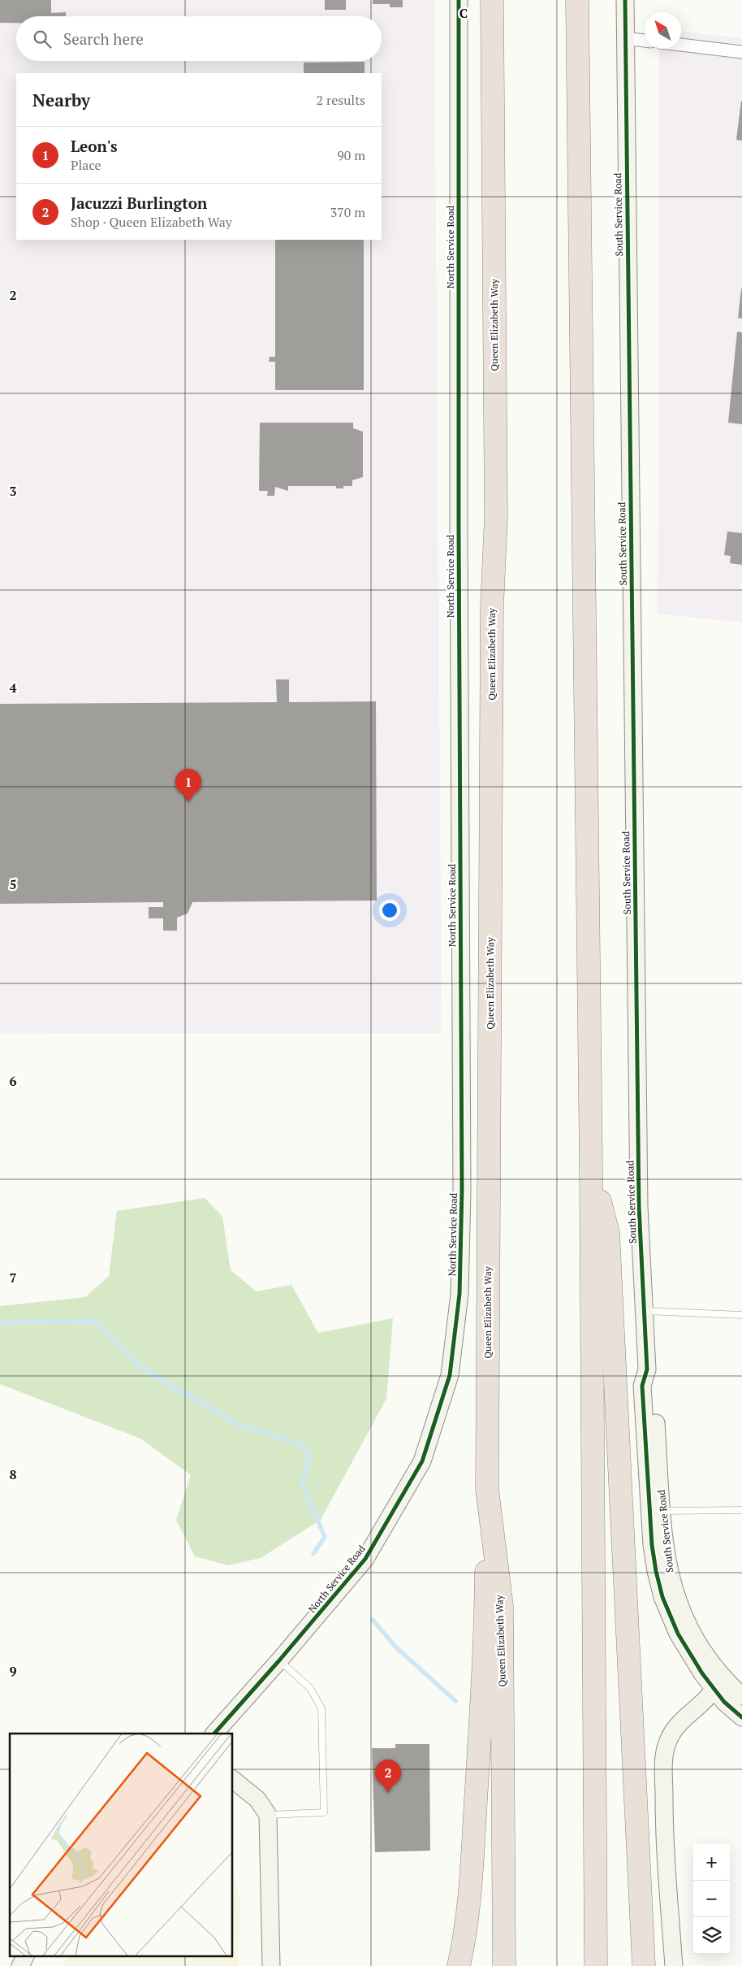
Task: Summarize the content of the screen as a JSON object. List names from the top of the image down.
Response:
{
  "streets": {
    "highway": ["Queen Elizabeth Way"],
    "street": ["South Service Road", "North Service Road"]
  },
  "north": "top left",
  "page": {
    "search": "Search here",
    "heading": ["Nearby", "2 results"],
    "list": [
      {
        "mark": "1",
        "name": "Leon's",
        "note": "Place",
        "value": "90 m"
      },
      {
        "mark": "2",
        "name": "Jacuzzi Burlington",
        "note": "Shop · Queen Elizabeth Way",
        "value": "370 m"
      }
    ],
    "pins": ["1", "2"],
    "map_buttons": ["+", "−"]
  },
  "grid": {
    "columns": ["C"],
    "rows": [
      "2",
      "3",
      "4",
      "5",
      "6",
      "7",
      "8",
      "9"
    ]
  }
}
